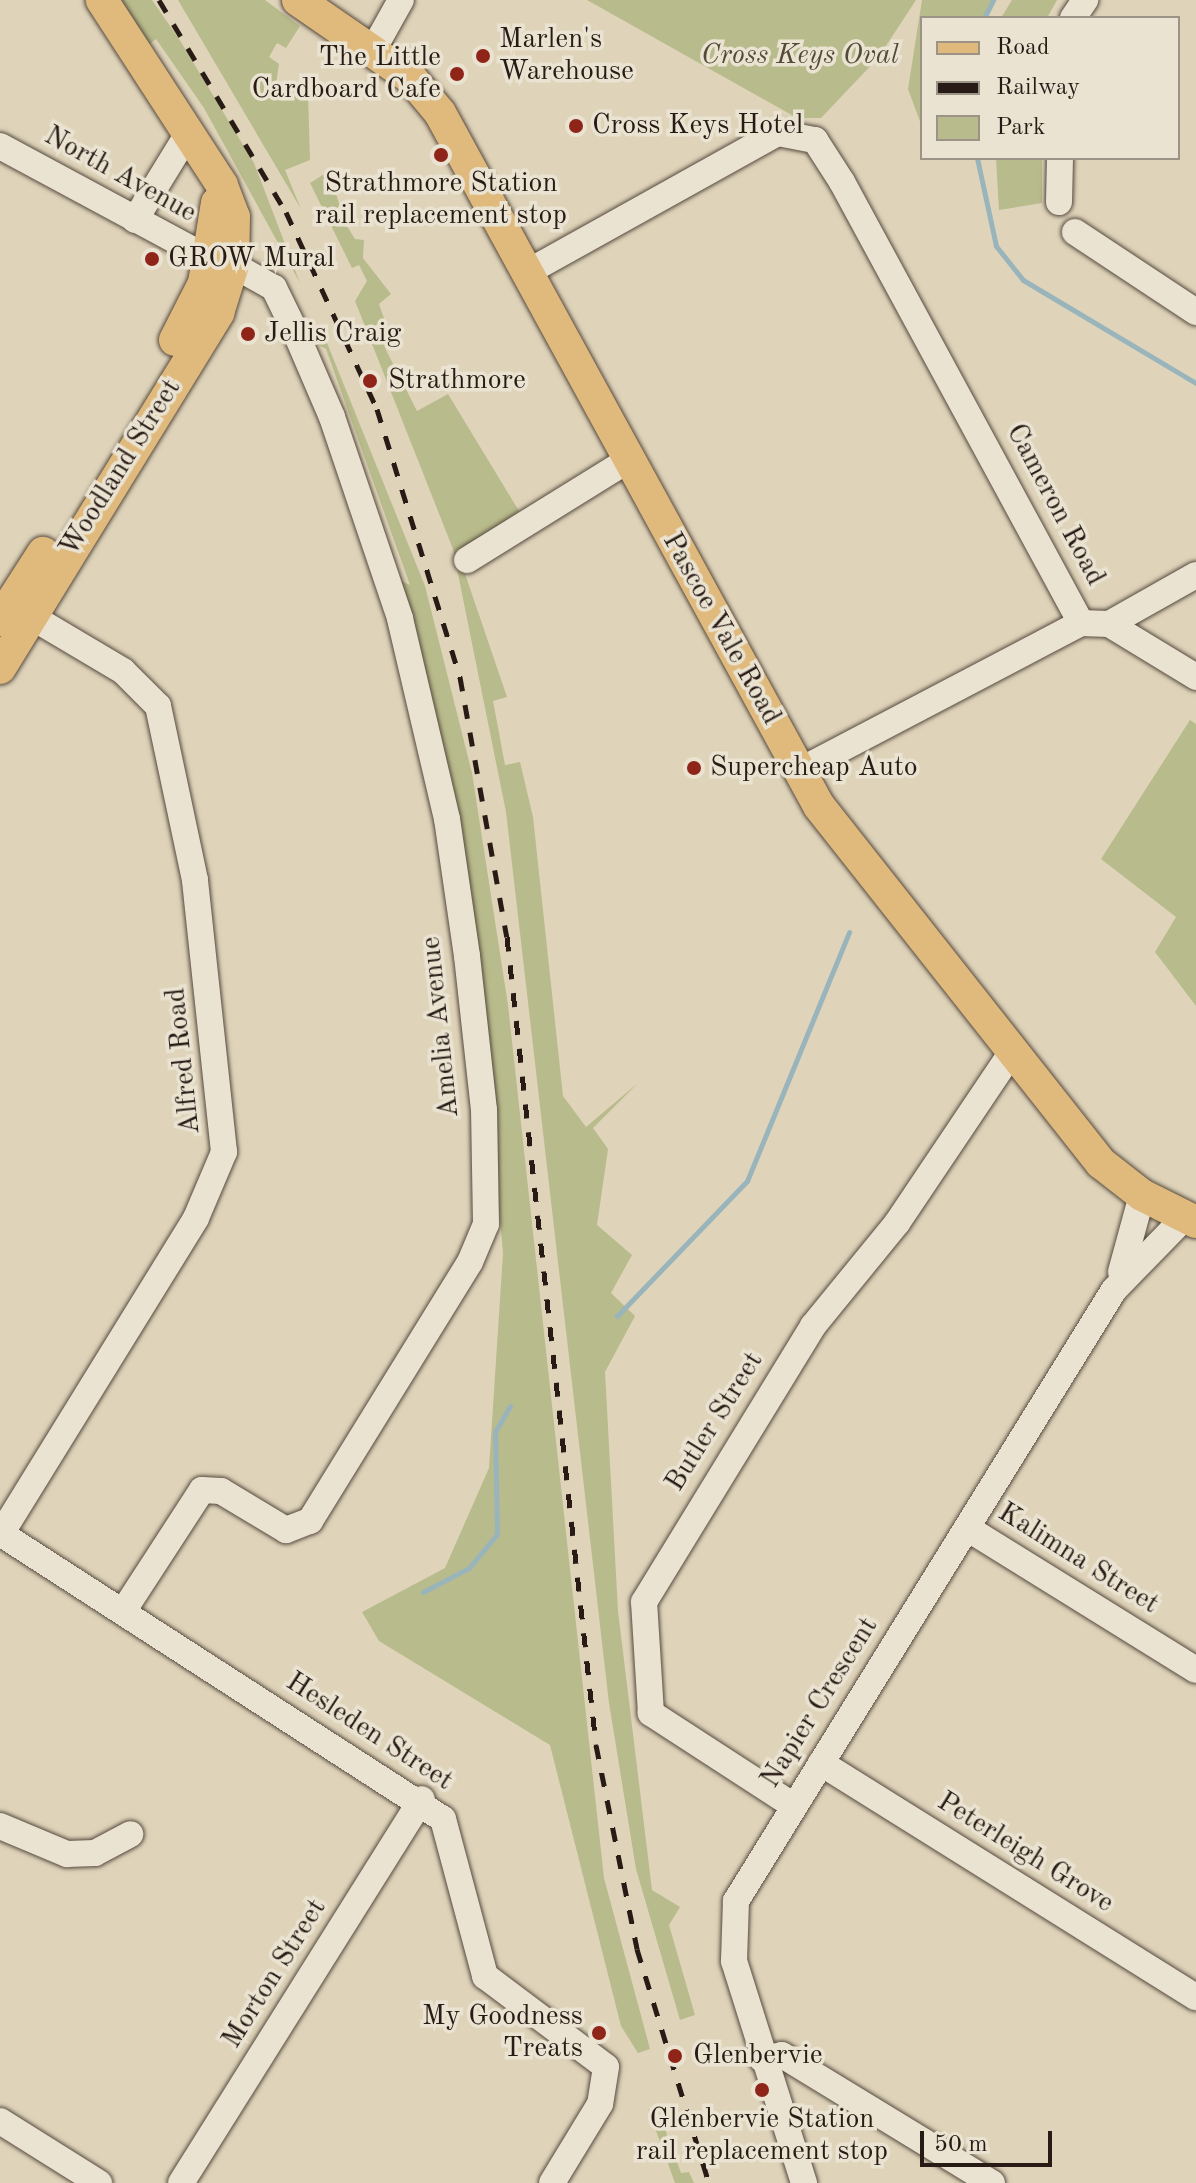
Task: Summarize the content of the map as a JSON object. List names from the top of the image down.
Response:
{
  "streets": {
    "main road": ["Woodland Street", "Pascoe Vale Road"],
    "street": [
      "North Avenue",
      "Cameron Road",
      "Amelia Avenue",
      "Alfred Road",
      "Butler Street",
      "Kalimna Street",
      "Napier Crescent",
      "Hesleden Street",
      "Peterleigh Grove",
      "Morton Street"
    ]
  },
  "crossings": [
    ["North Avenue", "Woodland Street"],
    ["North Avenue", "Amelia Avenue"],
    ["Woodland Street", "Amelia Avenue"],
    ["Woodland Street", "Alfred Road"],
    ["Cameron Road", "Pascoe Vale Road"],
    ["Pascoe Vale Road", "Butler Street"],
    ["Pascoe Vale Road", "Napier Crescent"],
    ["Amelia Avenue", "Hesleden Street"],
    ["Alfred Road", "Hesleden Street"],
    ["Butler Street", "Napier Crescent"],
    ["Kalimna Street", "Napier Crescent"],
    ["Napier Crescent", "Peterleigh Grove"],
    ["Hesleden Street", "Morton Street"]
  ],
  "parks": ["Cross Keys Oval"],
  "places": [
    "Marlen's Warehouse",
    "The Little Cardboard Cafe",
    "Cross Keys Hotel",
    "Strathmore Station rail replacement stop",
    "GROW Mural",
    "Jellis Craig",
    "Strathmore",
    "Supercheap Auto",
    "My Goodness Treats",
    "Glenbervie",
    "Glenbervie Station rail replacement stop"
  ],
  "legend": ["Road", "Railway", "Park"],
  "scale_bar": "50 m"
}
